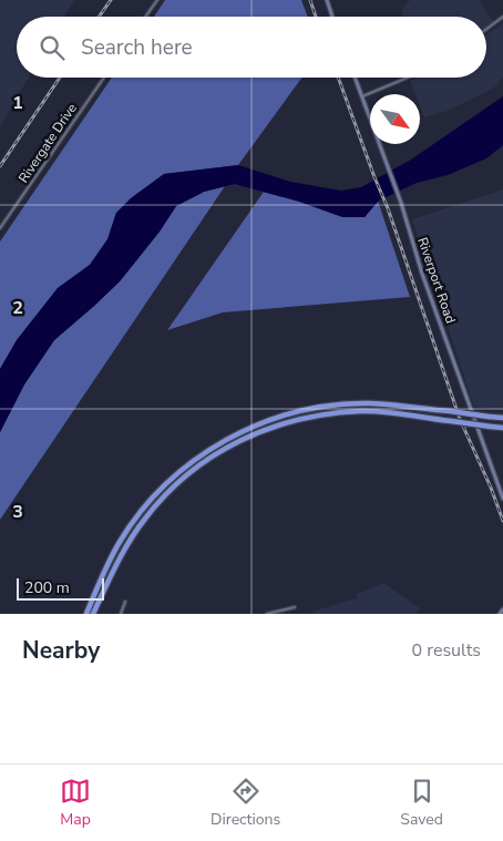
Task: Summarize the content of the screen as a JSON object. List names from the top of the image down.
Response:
{
  "streets": {
    "main road": ["Riverport Road"],
    "street": ["Rivergate Drive"]
  },
  "scale_bar": "200 m",
  "north": "bottom right",
  "page": {
    "search": "Search here",
    "scale": "200 m",
    "heading": ["Nearby", "0 results"],
    "nav": ["Map", "Directions", "Saved"]
  },
  "grid": {
    "rows": ["1", "2", "3"]
  }
}
